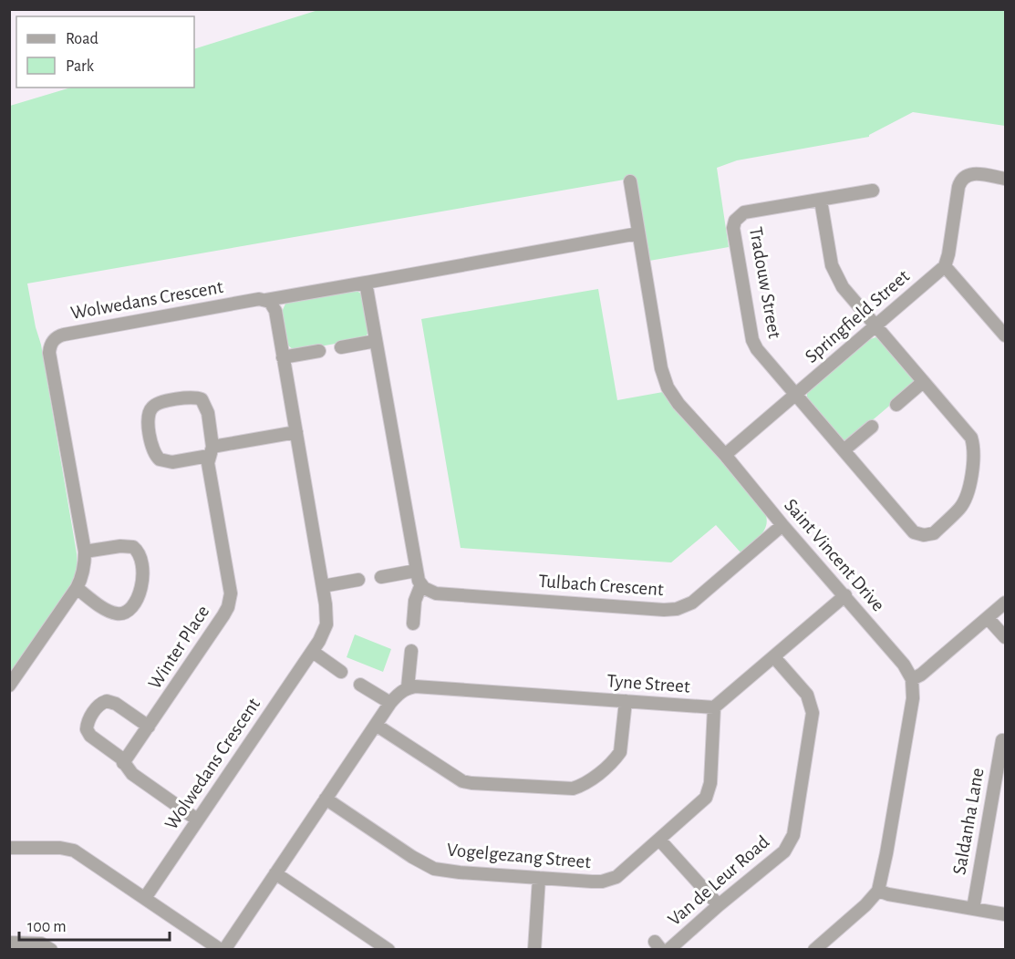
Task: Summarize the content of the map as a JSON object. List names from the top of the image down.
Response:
{
  "streets": {
    "street": [
      "Tradouw Street",
      "Wolwedans Crescent",
      "Springfield Street",
      "Saint Vincent Drive",
      "Tulbach Crescent",
      "Winter Place",
      "Tyne Street",
      "Saldanha Lane",
      "Vogelgezang Street",
      "Van de Leur Road"
    ]
  },
  "crossings": [
    ["Tradouw Street", "Springfield Street"],
    ["Wolwedans Crescent", "Winter Place"],
    ["Springfield Street", "Saint Vincent Drive"],
    ["Saint Vincent Drive", "Tulbach Crescent"],
    ["Saint Vincent Drive", "Tyne Street"],
    ["Tyne Street", "Vogelgezang Street"],
    ["Tyne Street", "Van de Leur Road"]
  ],
  "legend": ["Road", "Park"],
  "scale_bar": "100 m"
}
